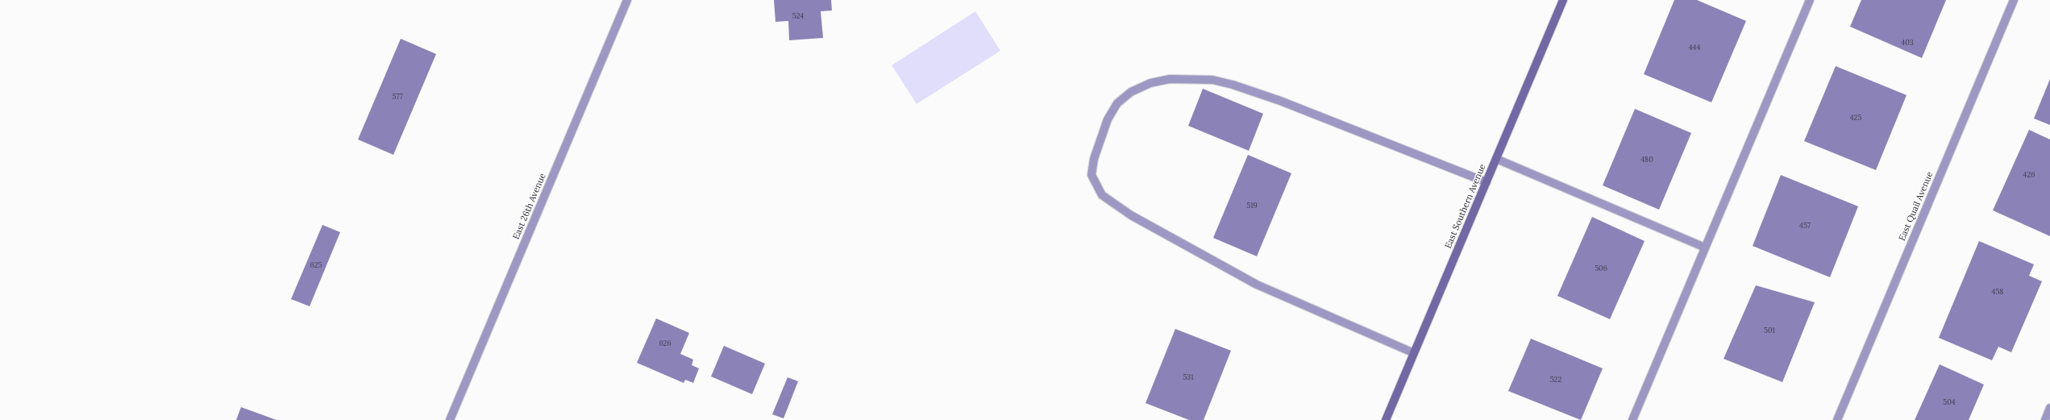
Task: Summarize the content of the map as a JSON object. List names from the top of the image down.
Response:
{
  "streets": {
    "main road": ["East Southern Avenue"],
    "street": ["East 26th Avenue", "East Quail Avenue"]
  },
  "house_numbers": [
    "524",
    "403",
    "444",
    "577",
    "425",
    "480",
    "426",
    "519",
    "457",
    "625",
    "506",
    "458",
    "501",
    "626",
    "531",
    "522",
    "504"
  ]
}
